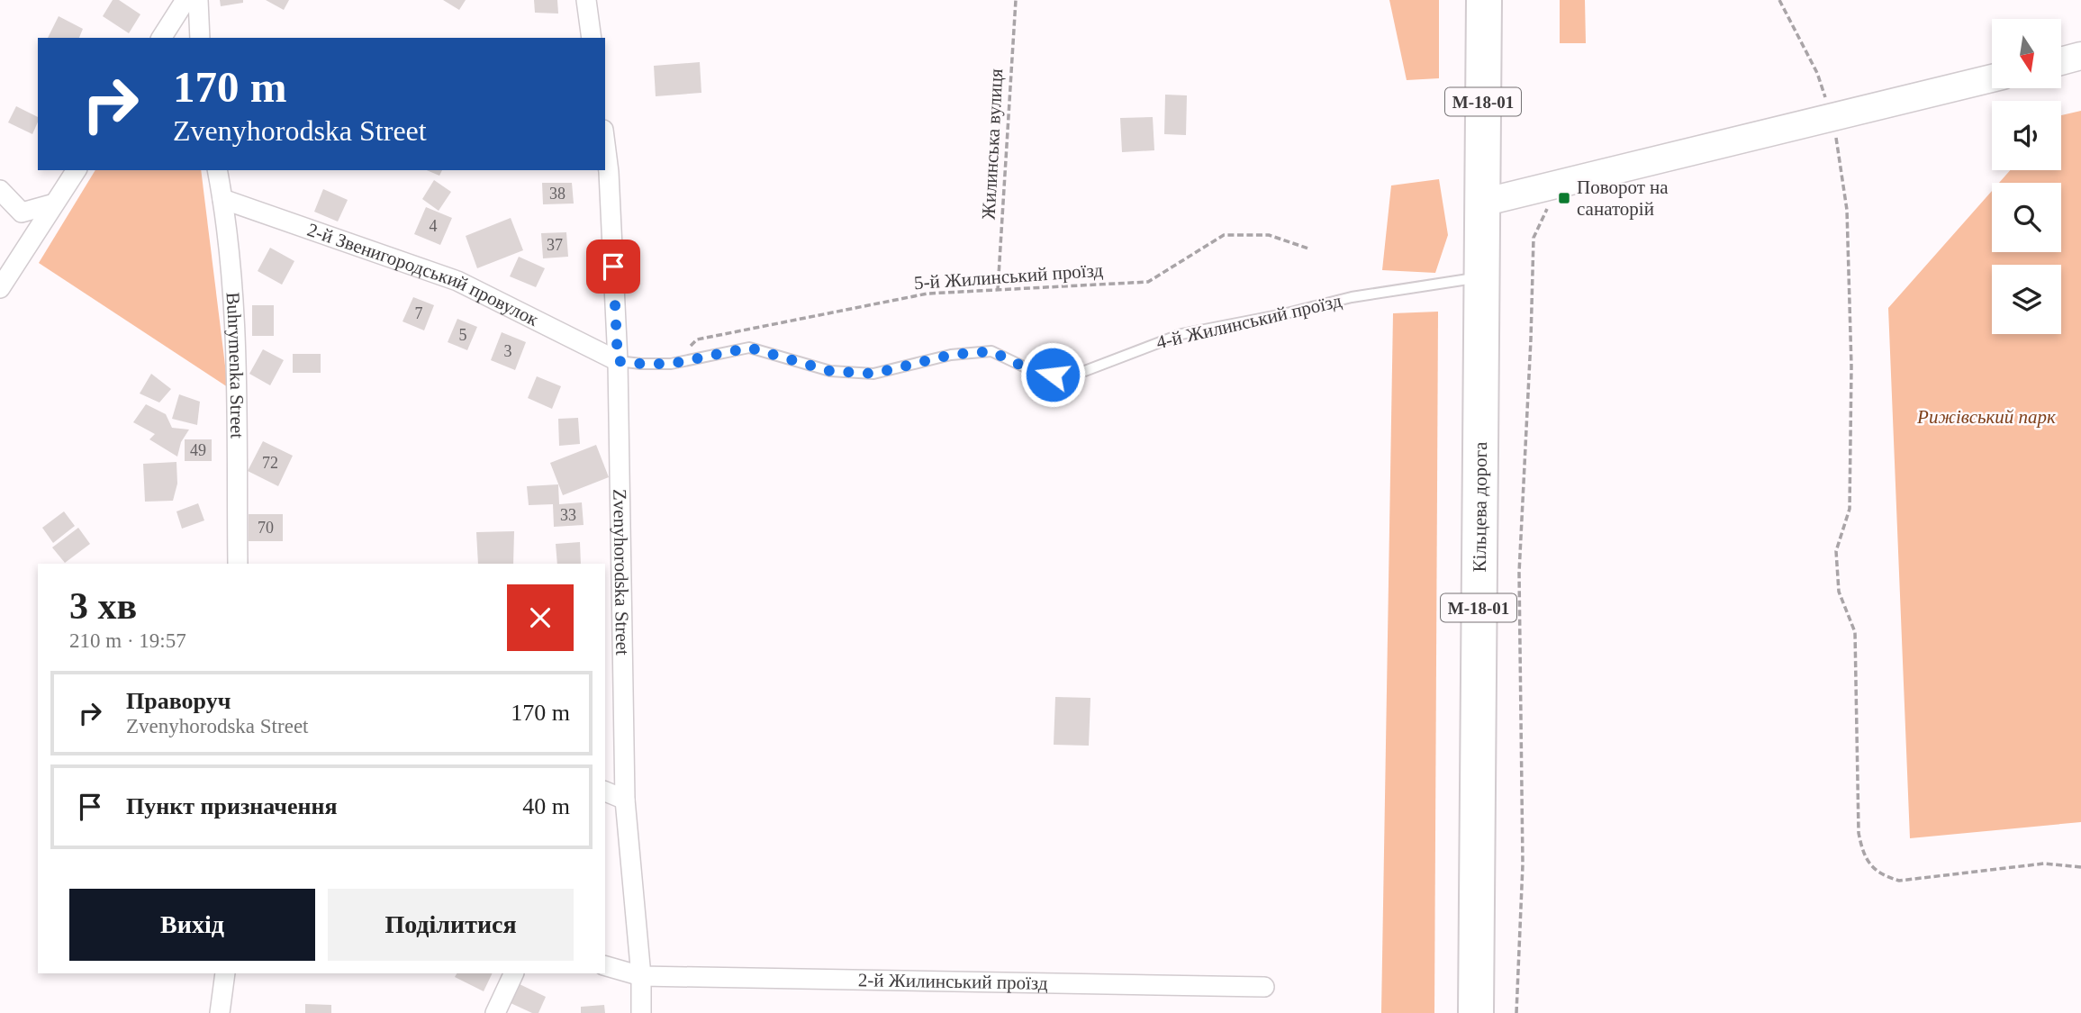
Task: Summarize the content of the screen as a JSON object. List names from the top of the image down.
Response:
{
  "streets": {
    "highway": ["М-18-01", "Кільцева дорога"],
    "street": [
      "2-й Звенигородський провулок",
      "Buhrymenka Street",
      "Zvenyhorodska Street",
      "2-й Жилинський проїзд"
    ],
    "lane": ["4-й Жилинський проїзд"],
    "path": ["Жилинська вулиця", "5-й Жилинський проїзд"]
  },
  "crossings": [
    ["Жилинська вулиця", "5-й Жилинський проїзд"],
    ["2-й Звенигородський провулок", "4-й Жилинський проїзд"],
    ["2-й Звенигородський провулок", "Buhrymenka Street"],
    ["2-й Звенигородський провулок", "Zvenyhorodska Street"],
    ["5-й Жилинський проїзд", "4-й Жилинський проїзд"],
    ["4-й Жилинський проїзд", "Кільцева дорога"],
    ["4-й Жилинський проїзд", "Zvenyhorodska Street"],
    ["Zvenyhorodska Street", "2-й Жилинський проїзд"]
  ],
  "parks": ["Рижівський парк"],
  "places": {
    "transit": ["Поворот на санаторій"]
  },
  "house_numbers": [
    "38",
    "4",
    "37",
    "7",
    "5",
    "3",
    "49",
    "72",
    "33",
    "70"
  ],
  "north": "bottom",
  "page": {
    "turn": ["170 m", "Zvenyhorodska Street"],
    "heading": ["3 хв", "210 m · 19:57"],
    "list": [
      {
        "name": "Праворуч",
        "note": "Zvenyhorodska Street",
        "value": "170 m"
      },
      {
        "name": "Пункт призначення",
        "value": "40 m"
      }
    ],
    "buttons": ["Вихід", "Поділитися"]
  }
}
